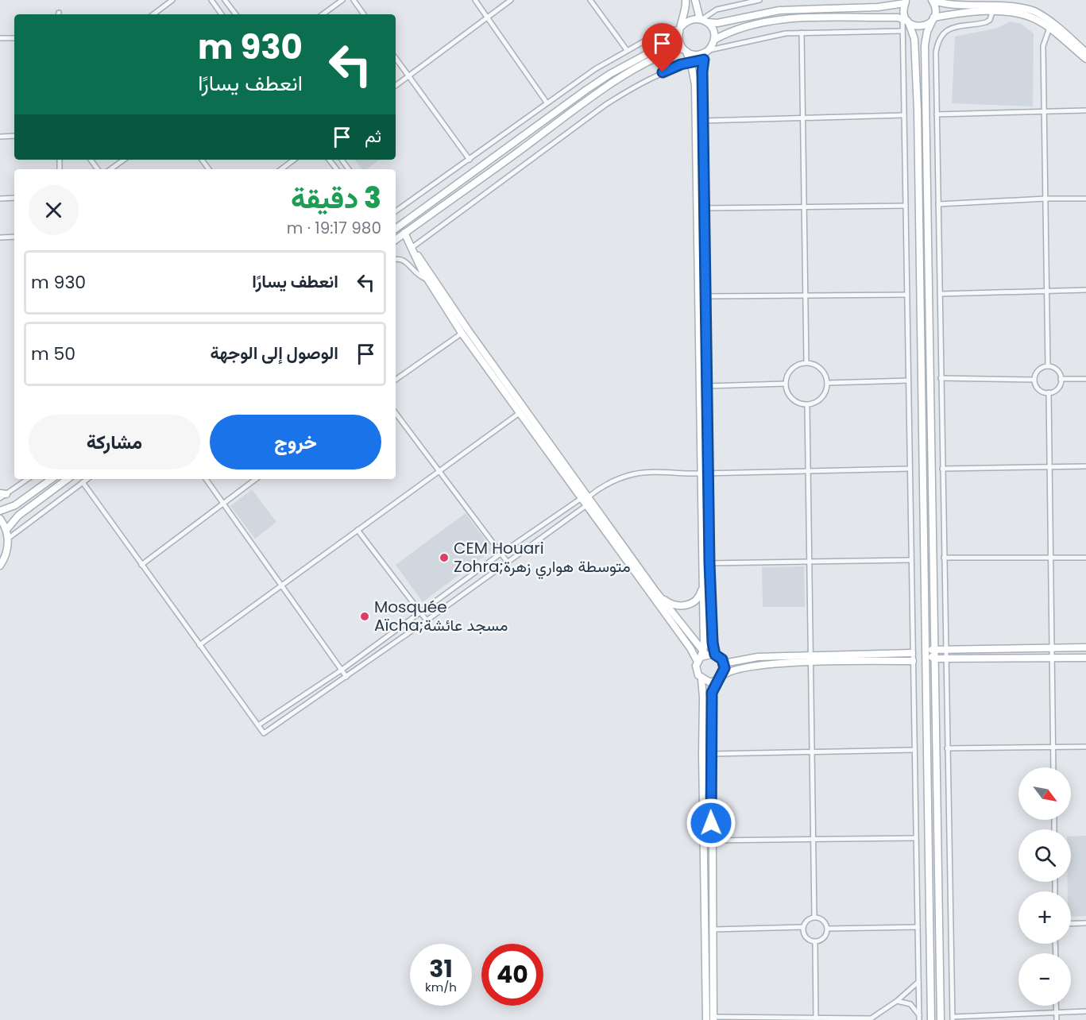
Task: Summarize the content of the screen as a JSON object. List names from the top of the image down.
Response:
{
  "places": ["CEM Houari Zohra;متوسطة هواري زهرة", "Mosquée Aïcha;مسجد عائشة"],
  "north": "bottom right",
  "page": {
    "turn": ["930 m", "انعطف يسارًا"],
    "then": "ثم",
    "heading": ["3 دقيقة", "980 m · 19:17"],
    "list": [
      {
        "name": "انعطف يسارًا",
        "value": "930 m"
      },
      {
        "name": "الوصول إلى الوجهة",
        "value": "50 m"
      }
    ],
    "buttons": ["خروج", "مشاركة"],
    "map_buttons": ["+", "−"],
    "speed": "31 km/h",
    "limit": "40"
  }
}
